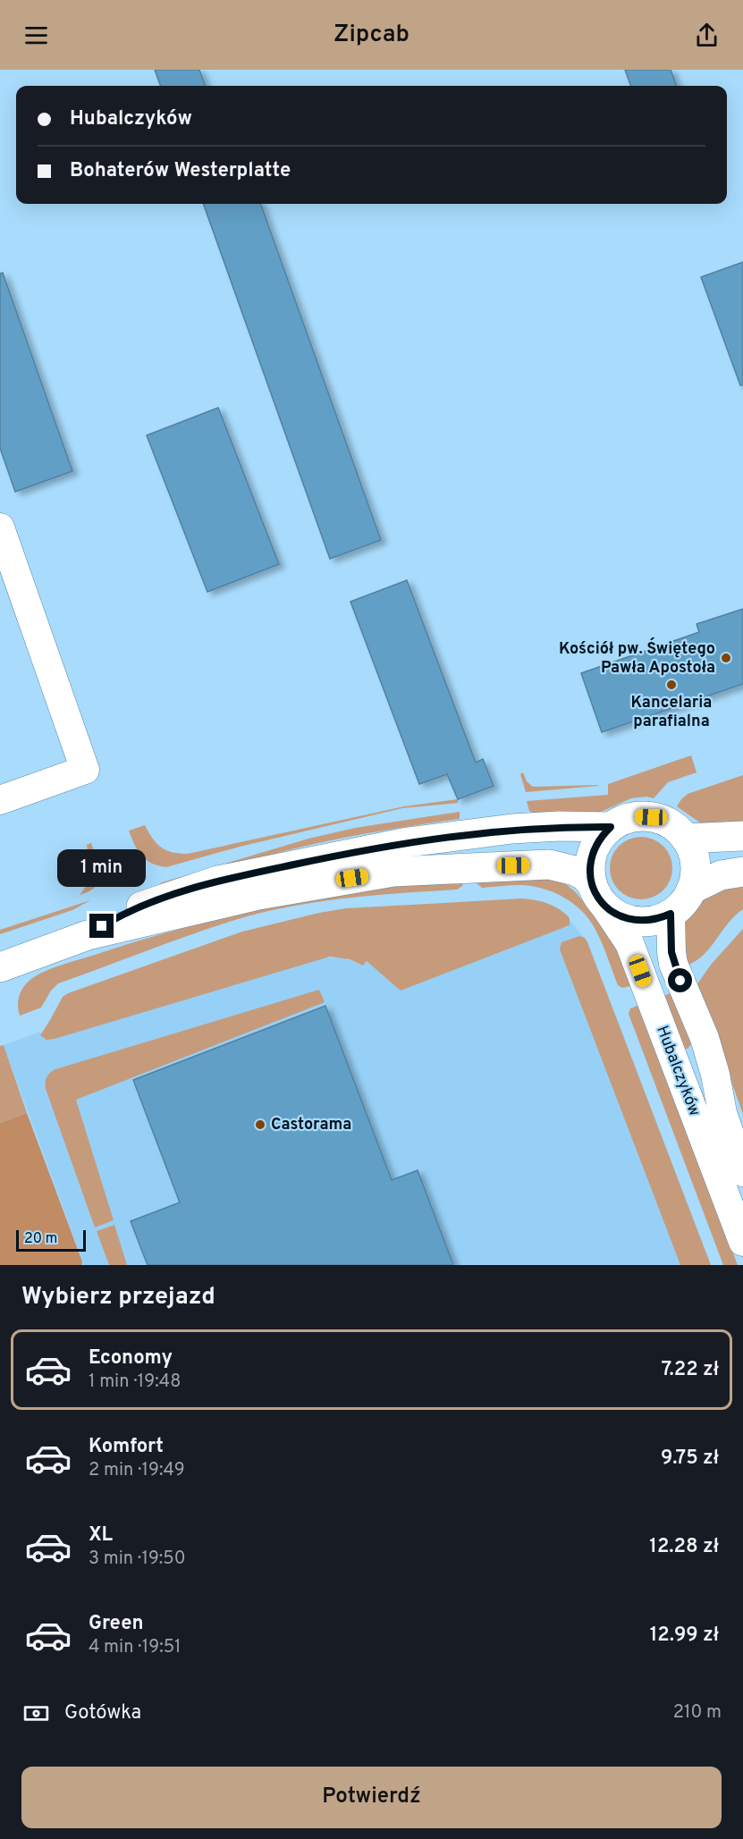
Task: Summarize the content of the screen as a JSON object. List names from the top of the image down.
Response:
{
  "streets": {
    "street": ["Hubalczyków"]
  },
  "places": ["Kościół pw. Świętego Pawła Apostoła", "Kancelaria parafialna", "Castorama"],
  "scale_bar": "20 m",
  "page": {
    "header": "Zipcab",
    "banner": ["Hubalczyków", "Bohaterów Westerplatte"],
    "bubble": "1 min",
    "scale": "20 m",
    "heading": "Wybierz przejazd",
    "list": [
      {
        "name": "Economy",
        "note": "1 min · 19:48",
        "value": "7.22 zł"
      },
      {
        "name": "Komfort",
        "note": "2 min · 19:49",
        "value": "9.75 zł"
      },
      {
        "name": "XL",
        "note": "3 min · 19:50",
        "value": "12.28 zł"
      },
      {
        "name": "Green",
        "note": "4 min · 19:51",
        "value": "12.99 zł"
      }
    ],
    "pay": ["Gotówka", "210 m"],
    "buttons": "Potwierdź"
  }
}
